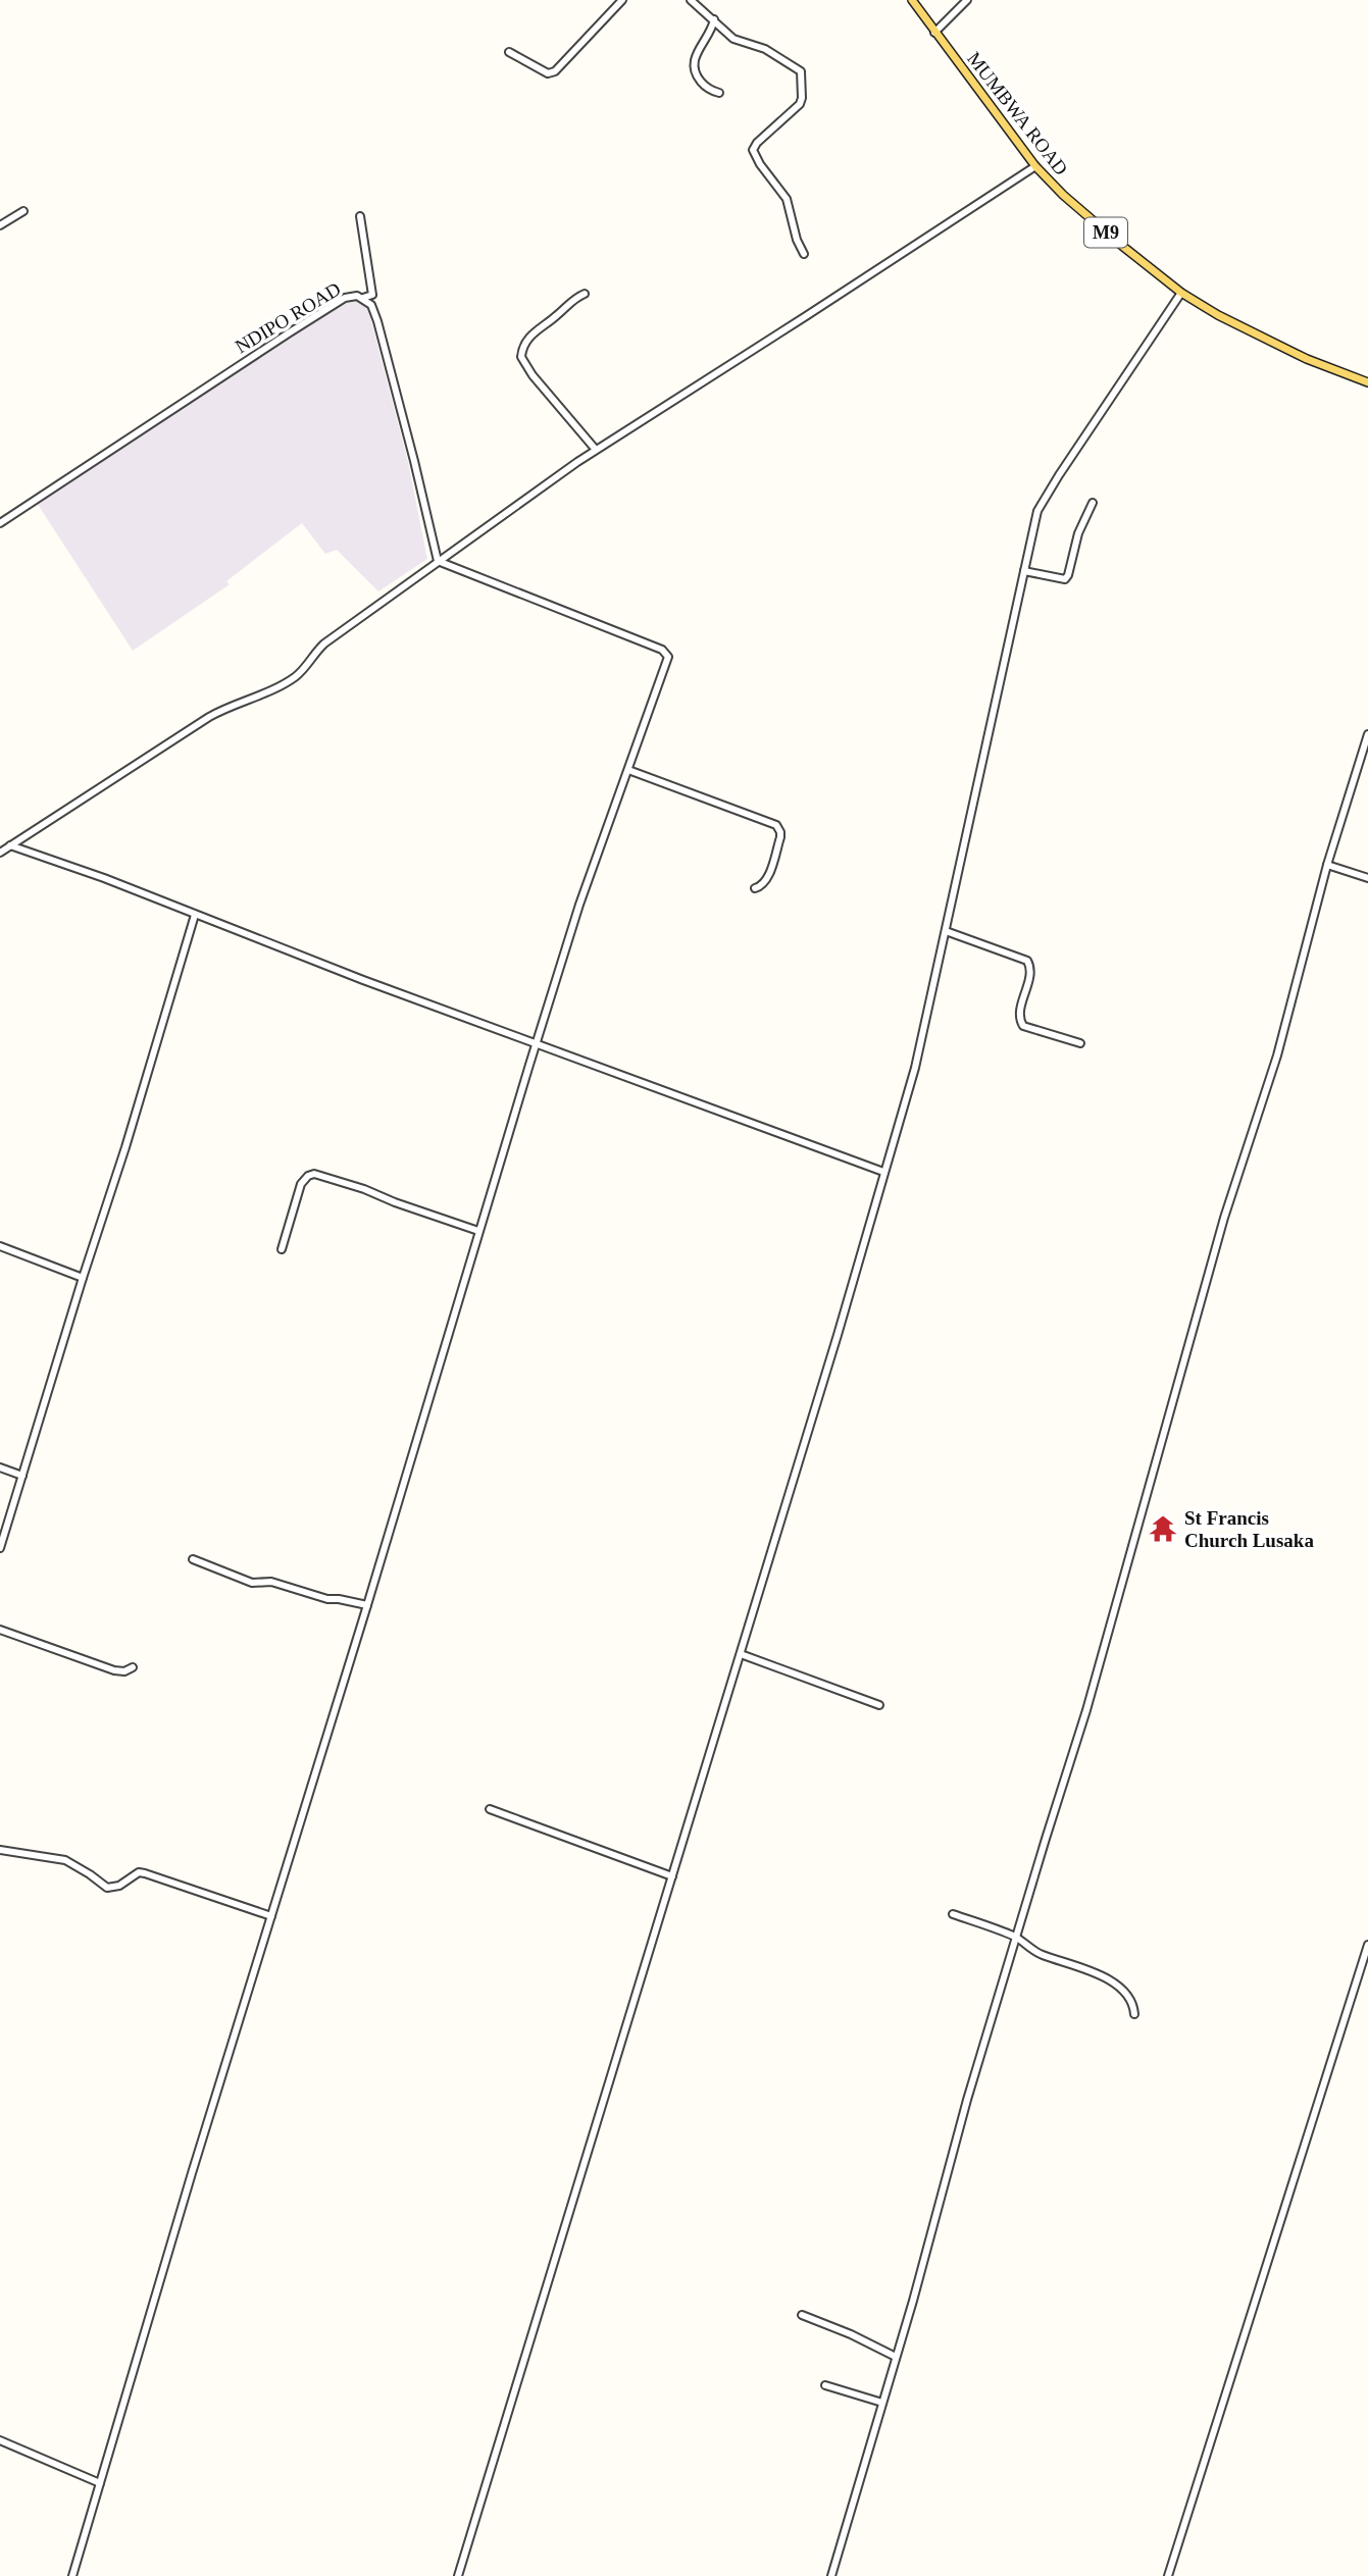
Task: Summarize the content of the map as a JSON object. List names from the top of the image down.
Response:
{
  "streets": {
    "main road": ["MUMBWA ROAD", "M9"],
    "street": ["NDIPO ROAD"]
  },
  "places": {
    "temple": ["St Francis Church Lusaka"]
  }
}
